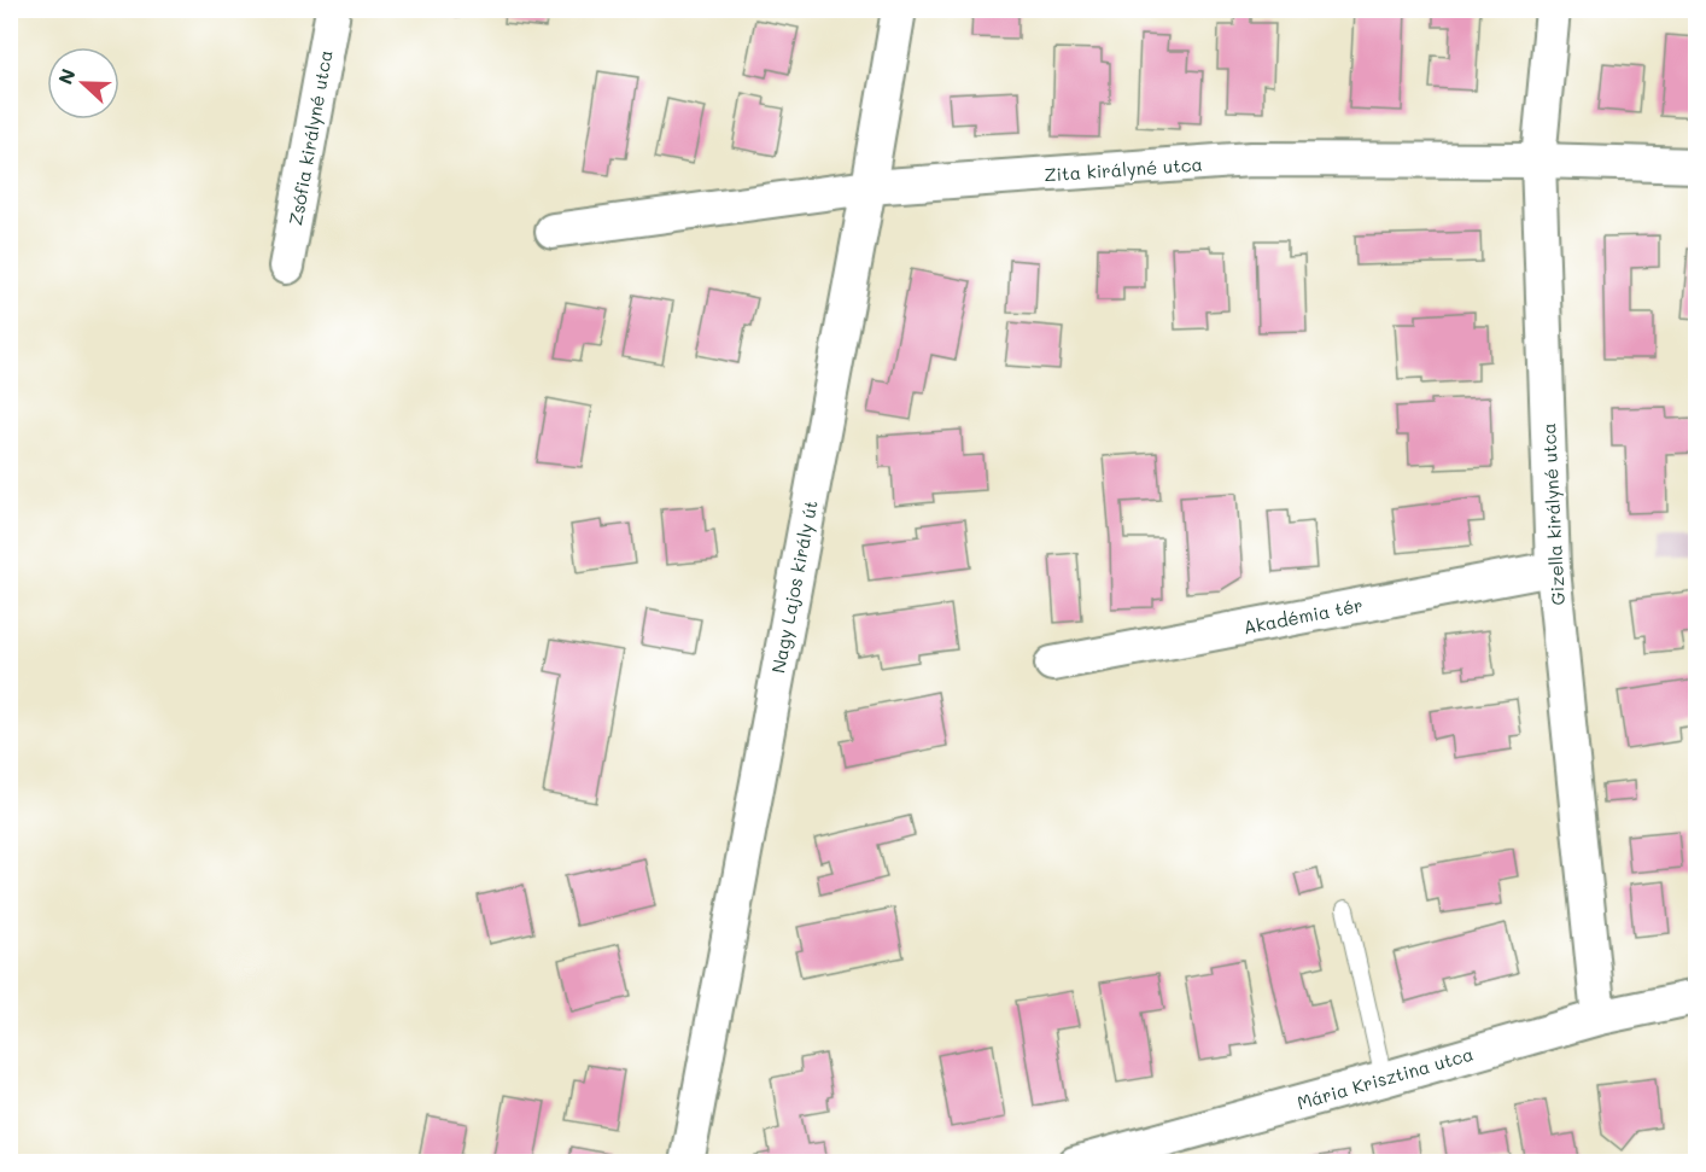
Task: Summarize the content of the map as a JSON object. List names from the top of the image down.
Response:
{
  "streets": {
    "street": [
      "Zsófia királyné utca",
      "Zita királyné utca",
      "Gizella királyné utca",
      "Nagy Lajos király út",
      "Akadémia tér",
      "Mária Krisztina utca"
    ]
  },
  "crossings": [
    ["Zita királyné utca", "Gizella királyné utca"],
    ["Zita királyné utca", "Nagy Lajos király út"],
    ["Gizella királyné utca", "Akadémia tér"],
    ["Gizella királyné utca", "Mária Krisztina utca"]
  ],
  "north": "left"
}
